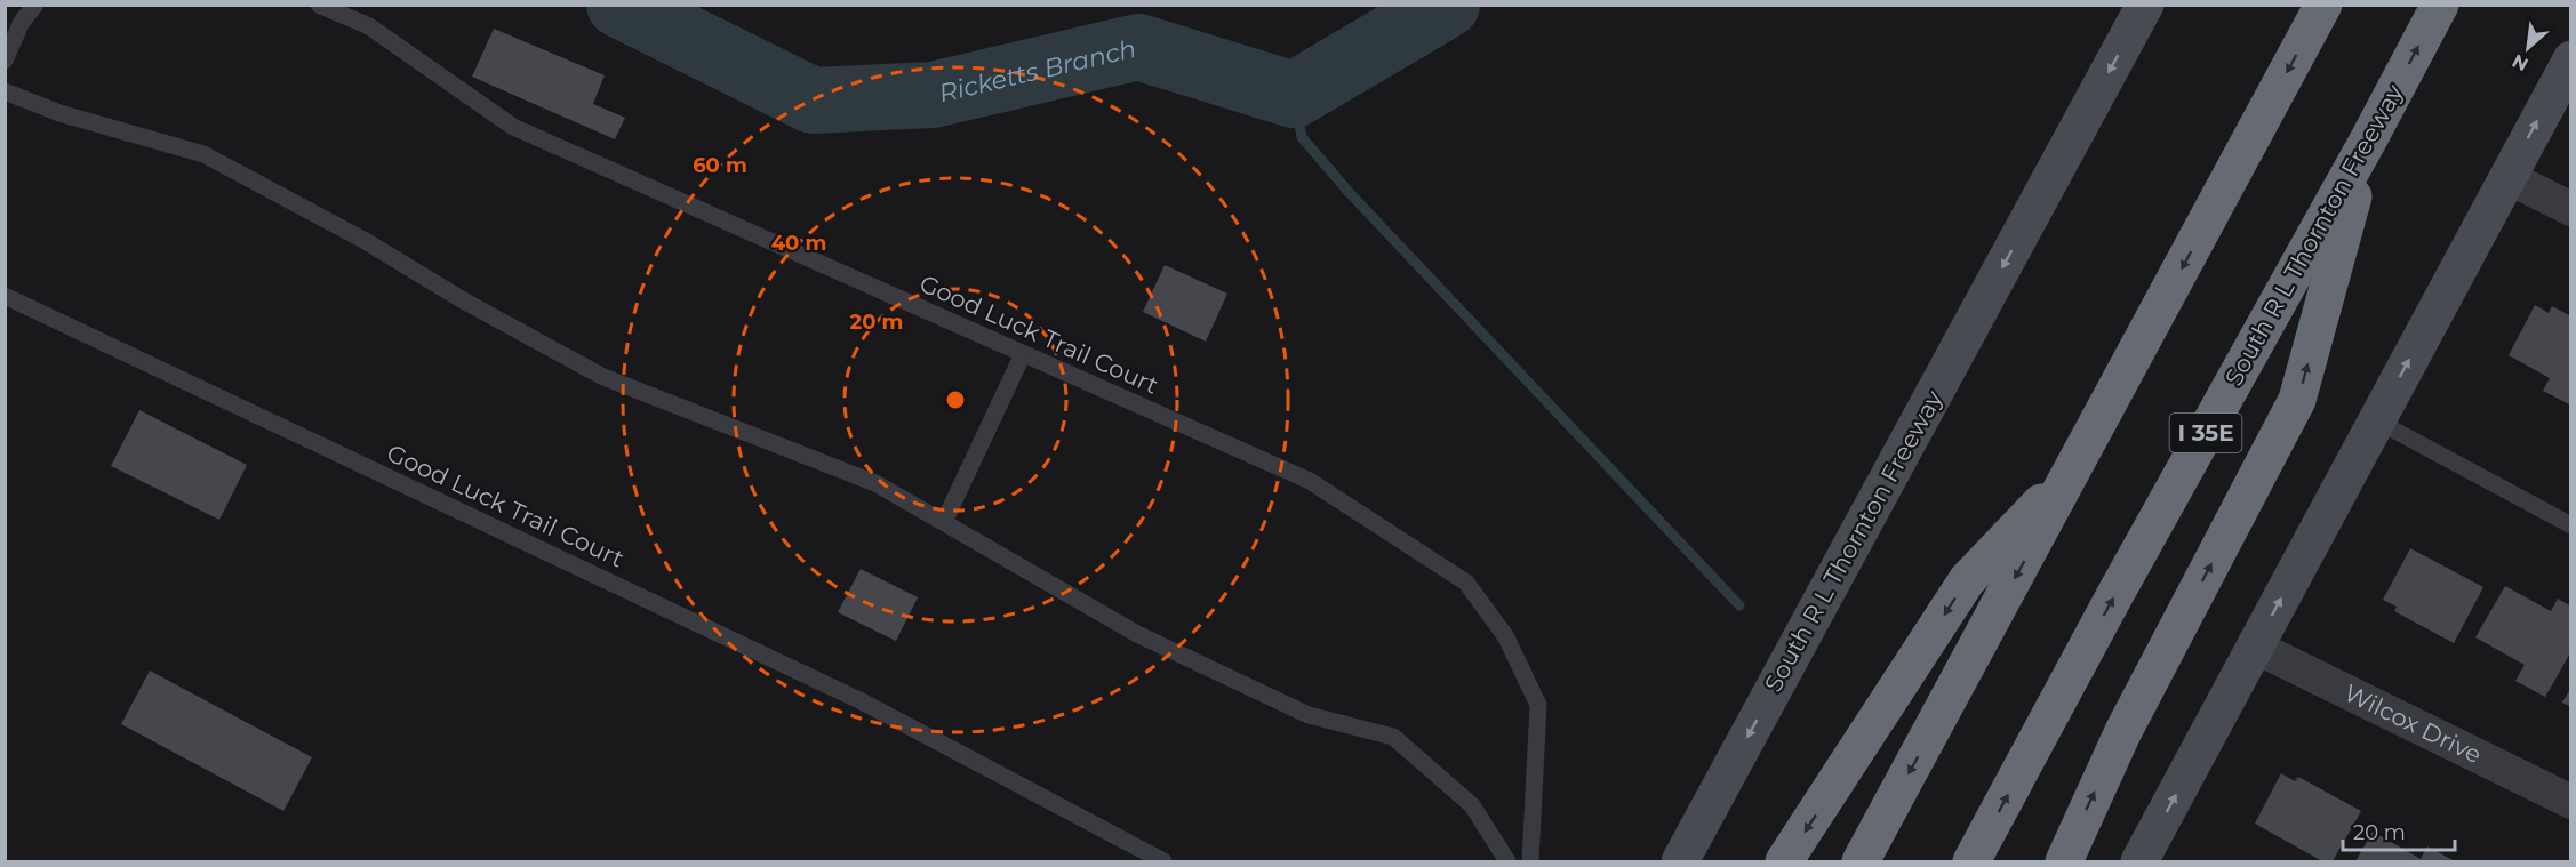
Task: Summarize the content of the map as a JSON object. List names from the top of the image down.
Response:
{
  "streets": {
    "highway": ["South R L Thornton Freeway", "I 35E"],
    "street": ["Wilcox Drive"],
    "lane": ["Good Luck Trail Court"]
  },
  "water": ["Ricketts Branch"],
  "scale_bar": "20 m",
  "north": "bottom left",
  "rings": ["60 m", "40 m", "20 m"]
}
